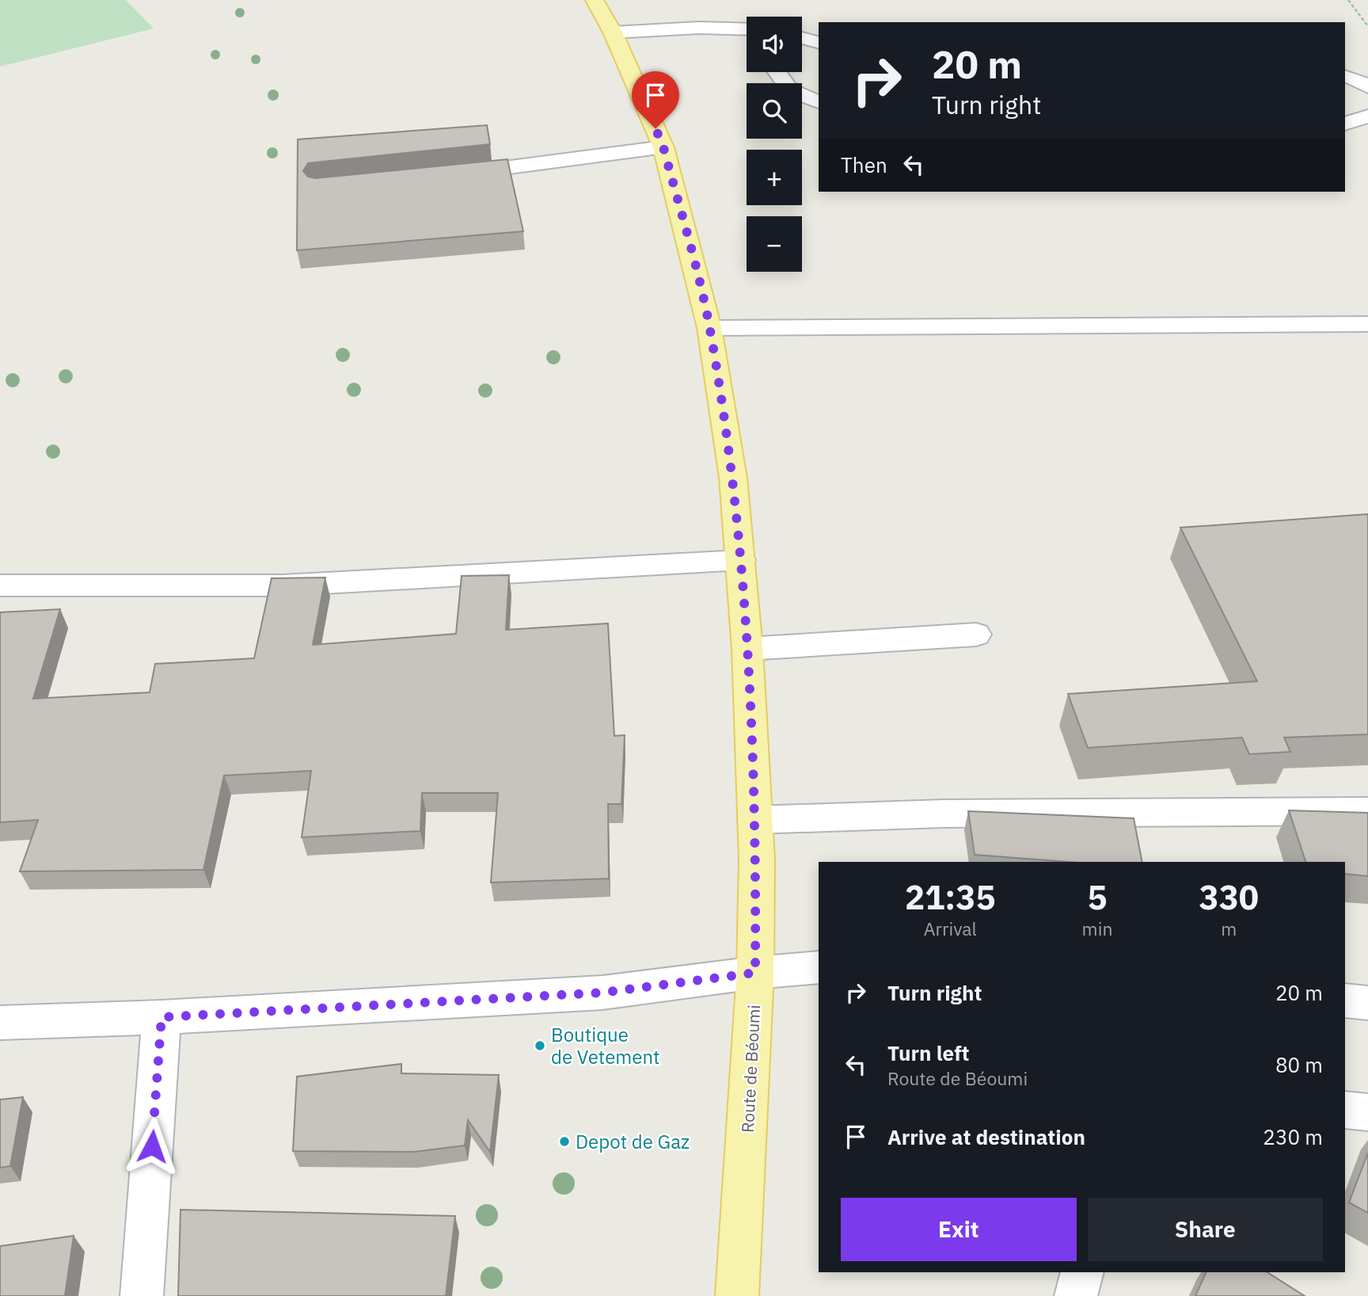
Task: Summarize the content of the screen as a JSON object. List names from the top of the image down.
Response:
{
  "streets": {
    "main road": ["Route de Béoumi"]
  },
  "places": ["Boutique de Vetement", "Depot de Gaz"],
  "page": {
    "map_buttons": ["+", "−"],
    "turn": ["20 m", "Turn right"],
    "then": "Then",
    "eta": [
      "21:35",
      "Arrival",
      "5",
      "min",
      "330",
      "m"
    ],
    "list": [
      {
        "name": "Turn right",
        "value": "20 m"
      },
      {
        "name": "Turn left",
        "note": "Route de Béoumi",
        "value": "80 m"
      },
      {
        "name": "Arrive at destination",
        "value": "230 m"
      }
    ],
    "buttons": ["Exit", "Share"]
  }
}
